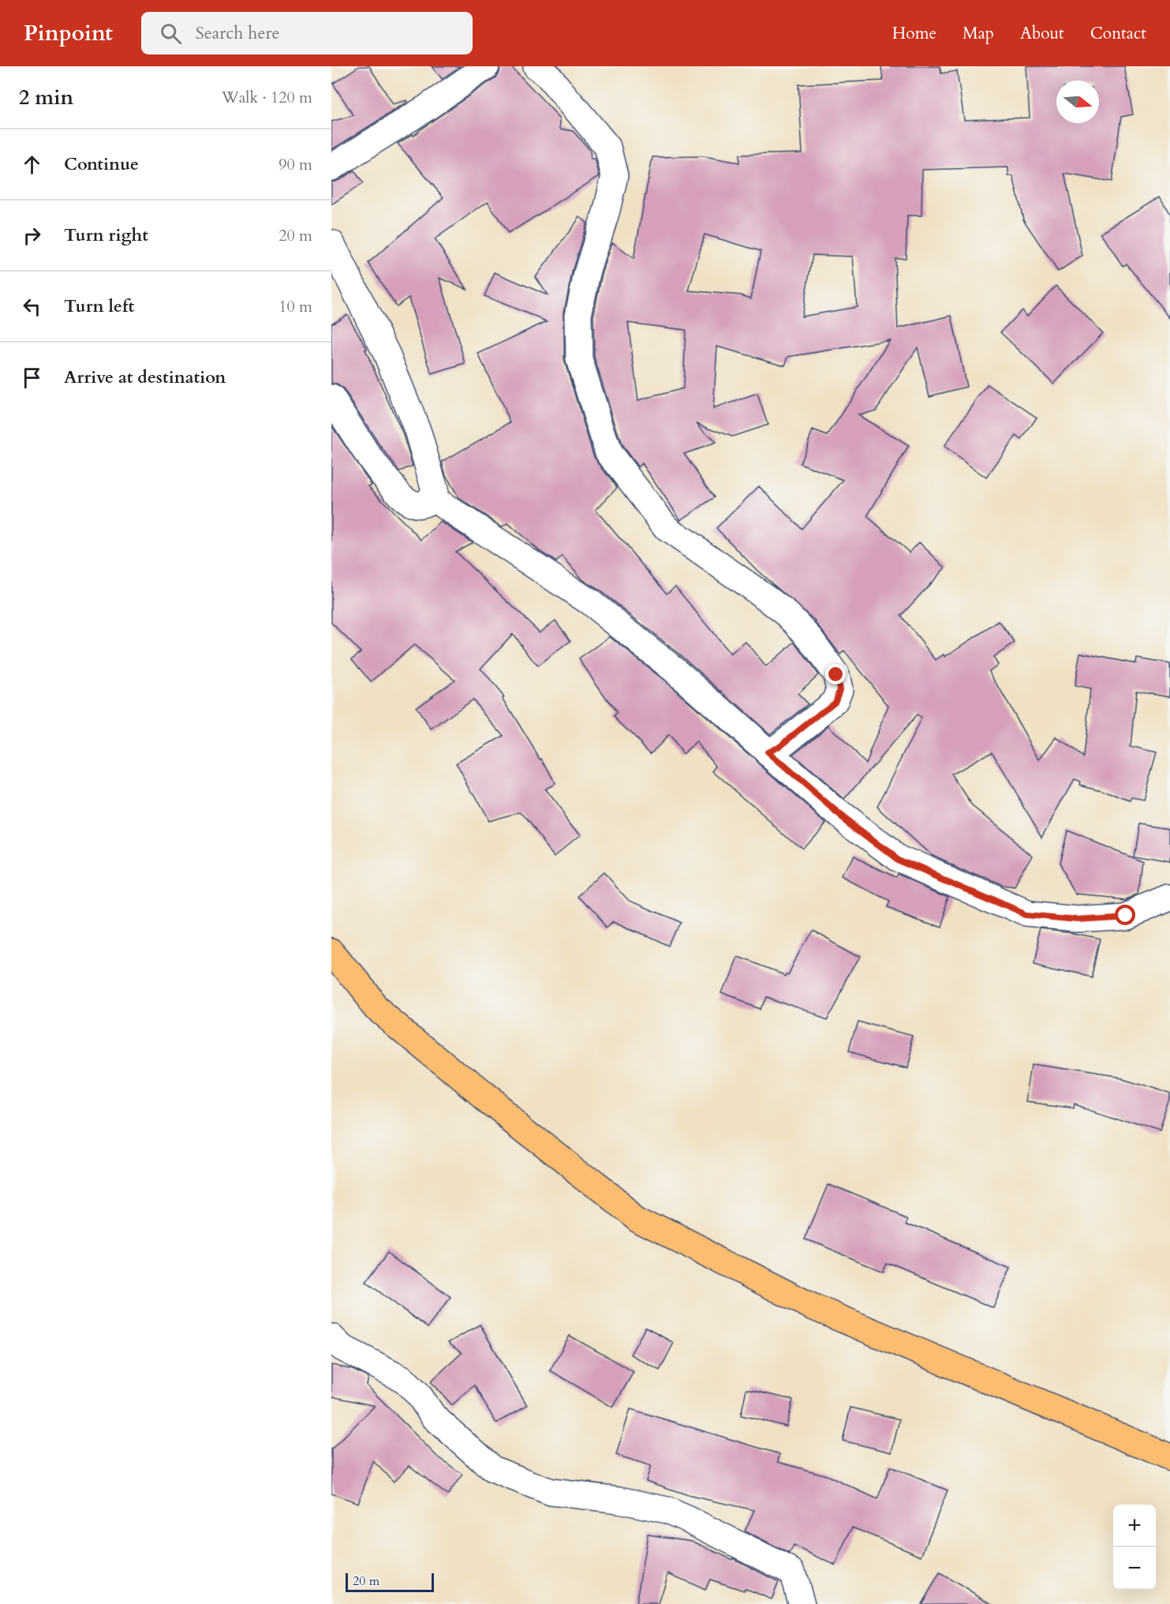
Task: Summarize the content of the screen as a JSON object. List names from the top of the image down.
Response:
{
  "scale_bar": "20 m",
  "north": "right",
  "page": {
    "header": "Pinpoint",
    "search": "Search here",
    "nav": [
      "Home",
      "Map",
      "About",
      "Contact"
    ],
    "heading": ["2 min", "Walk · 120 m"],
    "list": [
      ["Continue", "90 m"],
      ["Turn right", "20 m"],
      ["Turn left", "10 m"],
      "Arrive at destination"
    ],
    "map_buttons": ["+", "−"],
    "scale": "20 m"
  }
}
